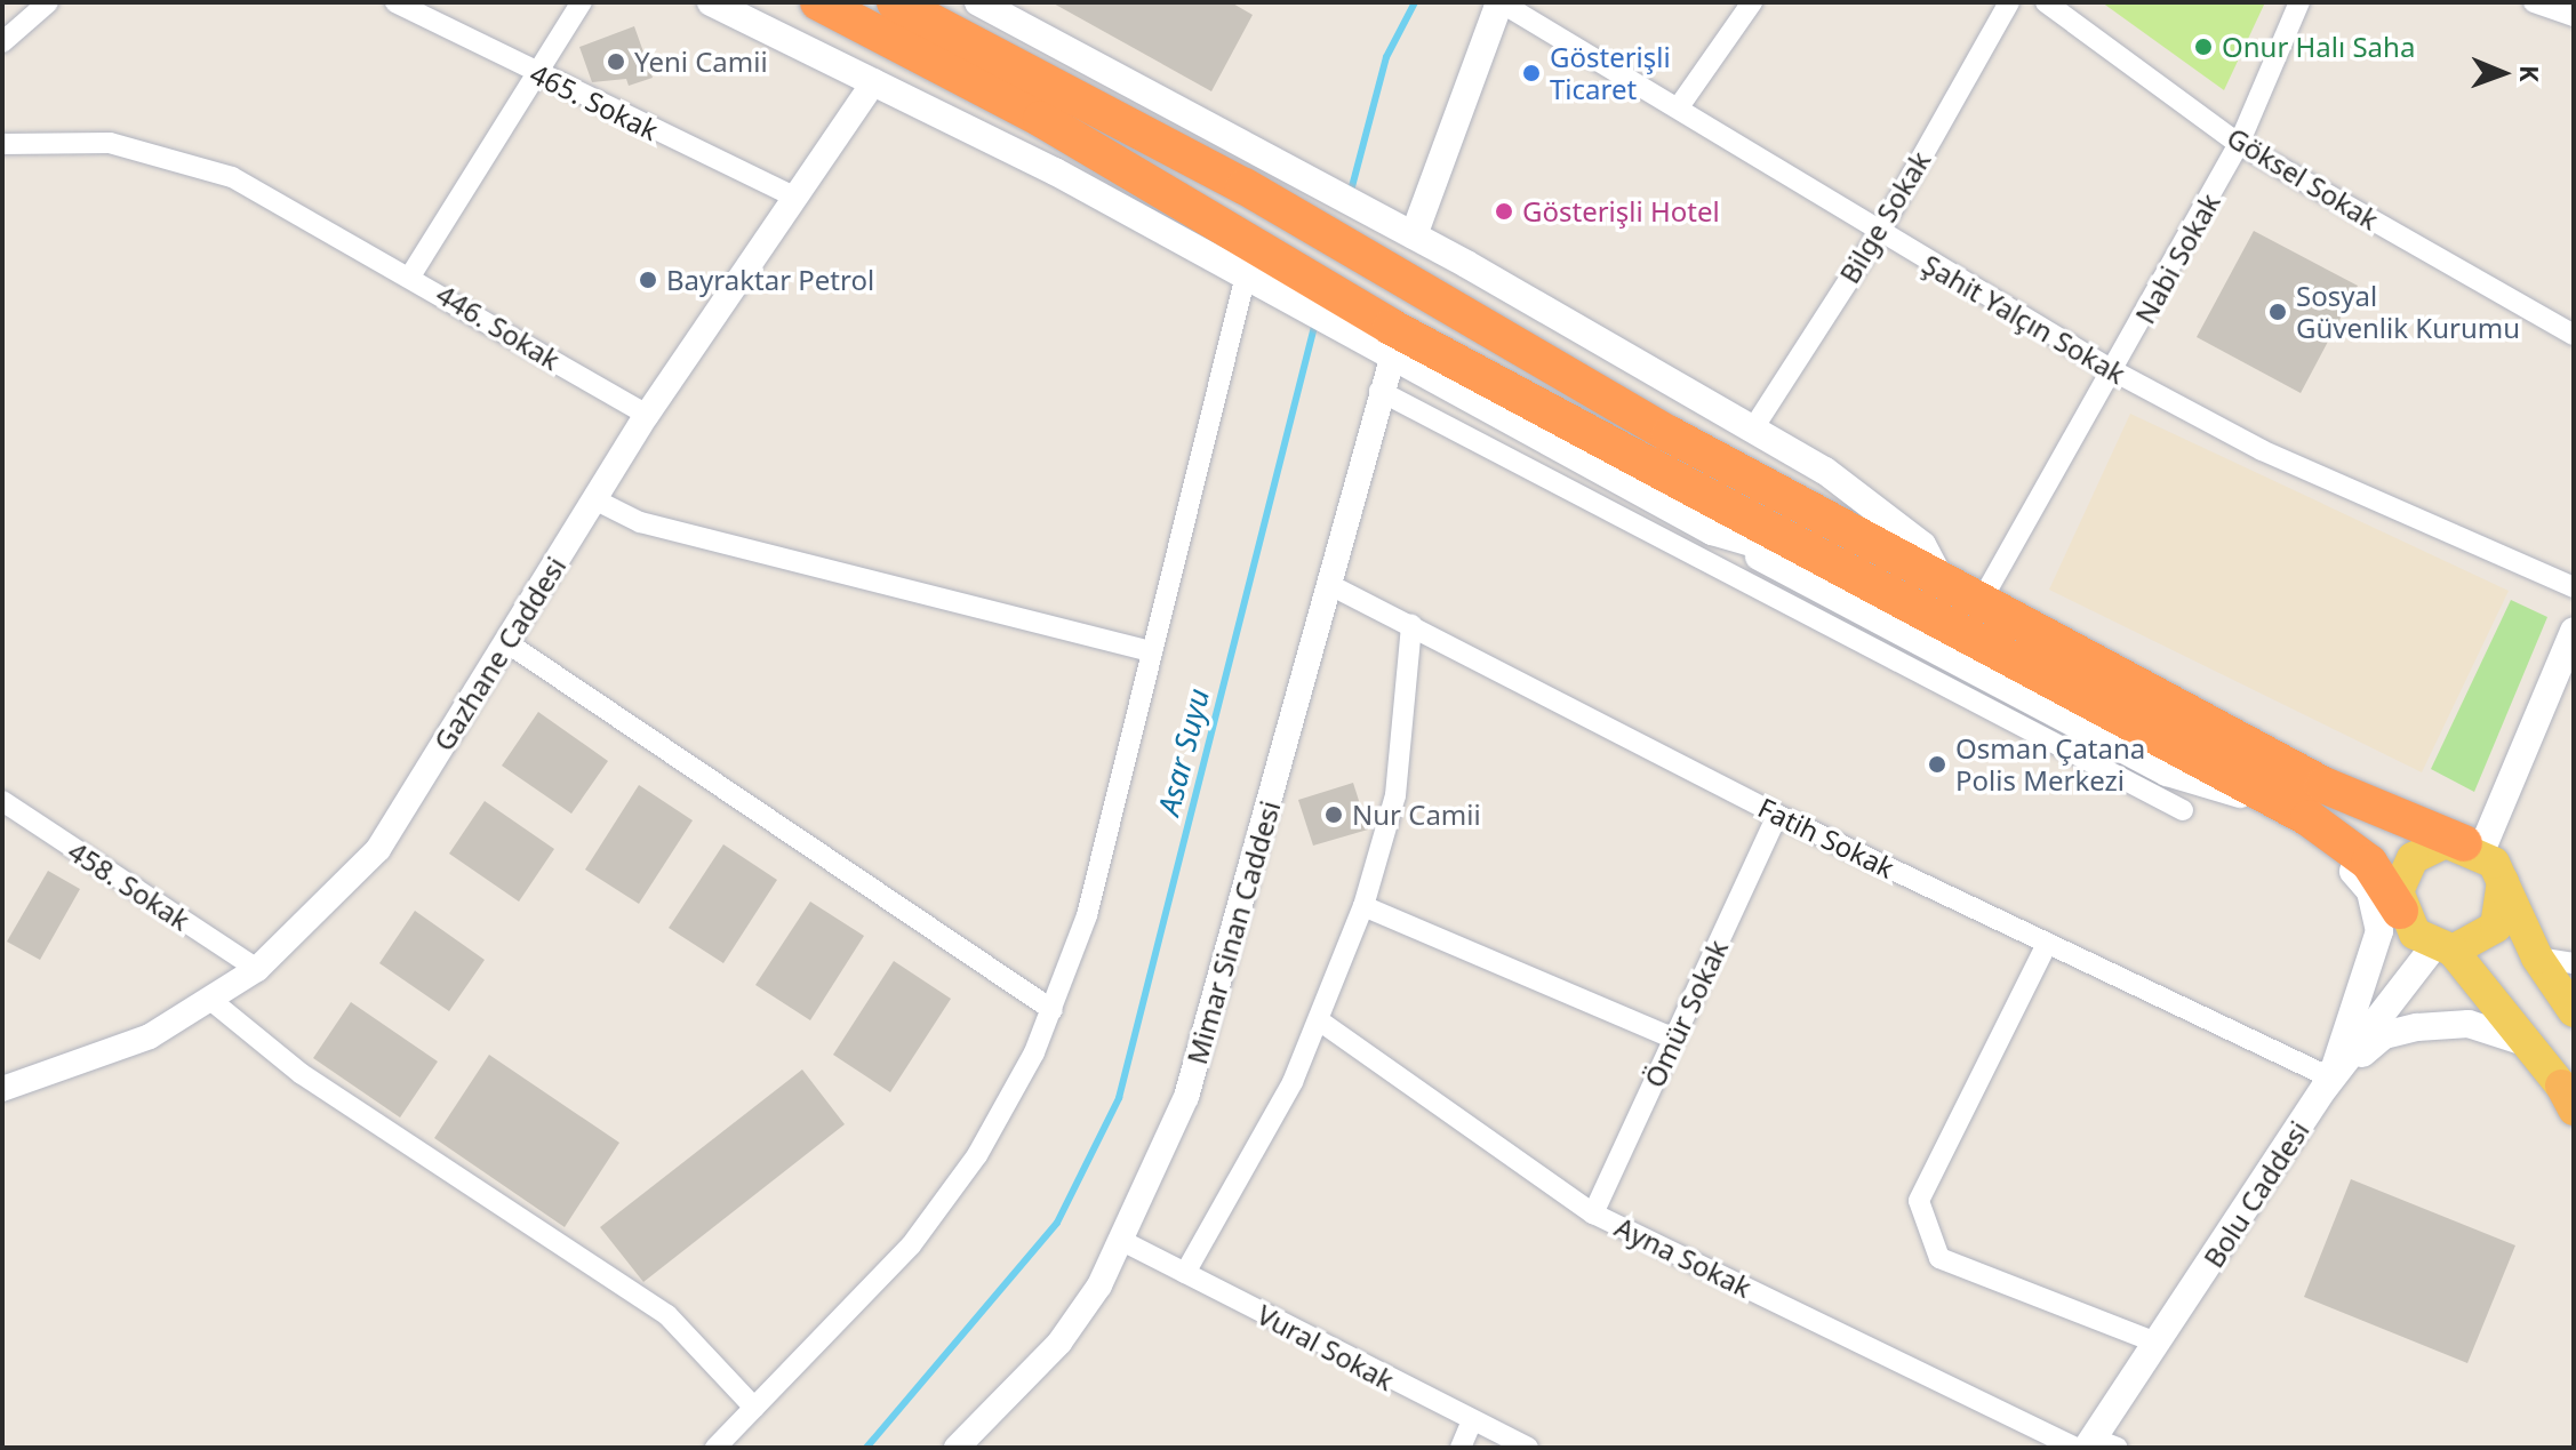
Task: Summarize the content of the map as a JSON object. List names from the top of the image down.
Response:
{
  "streets": {
    "main road": ["Bolu Caddesi"],
    "street": [
      "465. Sokak",
      "Göksel Sokak",
      "Bilge Sokak",
      "Nabi Sokak",
      "Şahit Yalçın Sokak",
      "446. Sokak",
      "Gazhane Caddesi",
      "Fatih Sokak",
      "458. Sokak",
      "Mimar Sinan Caddesi",
      "Ömür Sokak",
      "Ayna Sokak",
      "Vural Sokak"
    ]
  },
  "crossings": [
    ["465. Sokak", "446. Sokak"],
    ["465. Sokak", "Gazhane Caddesi"],
    ["Göksel Sokak", "Nabi Sokak"],
    ["Bilge Sokak", "Şahit Yalçın Sokak"],
    ["Nabi Sokak", "Şahit Yalçın Sokak"],
    ["446. Sokak", "Gazhane Caddesi"],
    ["Gazhane Caddesi", "458. Sokak"],
    ["Fatih Sokak", "Mimar Sinan Caddesi"],
    ["Fatih Sokak", "Ömür Sokak"],
    ["Fatih Sokak", "Bolu Caddesi"],
    ["Mimar Sinan Caddesi", "Vural Sokak"],
    ["Ömür Sokak", "Ayna Sokak"],
    ["Bolu Caddesi", "Ayna Sokak"]
  ],
  "water": ["Asar Suyu"],
  "places": [
    "Onur Halı Saha",
    "Yeni Camii",
    "Gösterişli Ticaret",
    "Gösterişli Hotel",
    "Bayraktar Petrol",
    "Sosyal Güvenlik Kurumu",
    "Osman Çatana Polis Merkezi",
    "Nur Camii"
  ],
  "north": "right"
}
